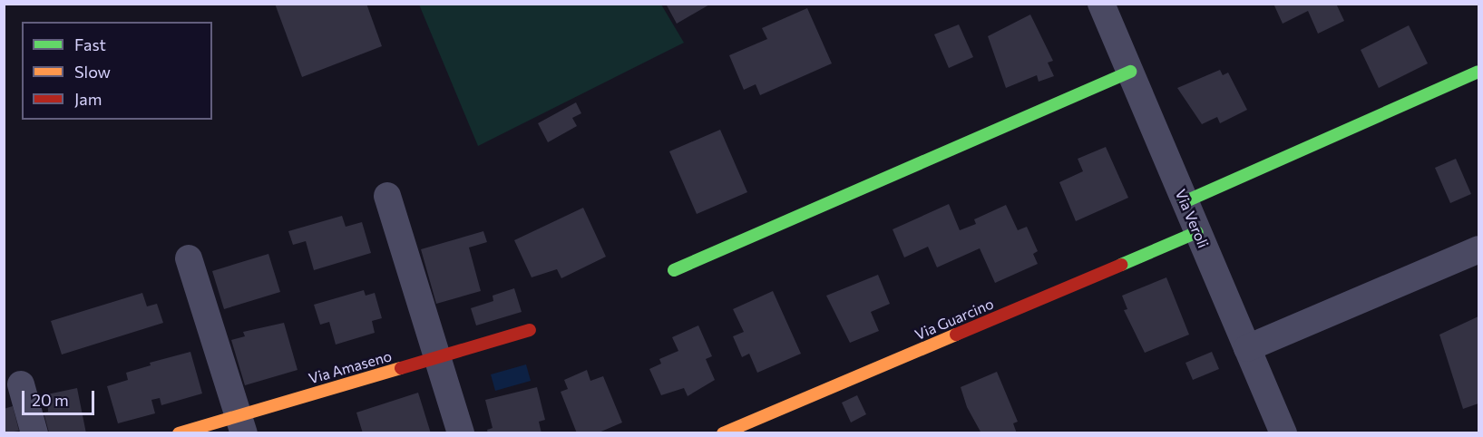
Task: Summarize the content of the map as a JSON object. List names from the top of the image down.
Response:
{
  "streets": {
    "street": ["Via Veroli", "Via Guarcino", "Via Amaseno"]
  },
  "crossings": [
    ["Via Veroli", "Via Guarcino"]
  ],
  "legend": ["Fast", "Slow", "Jam"],
  "scale_bar": "20 m"
}
